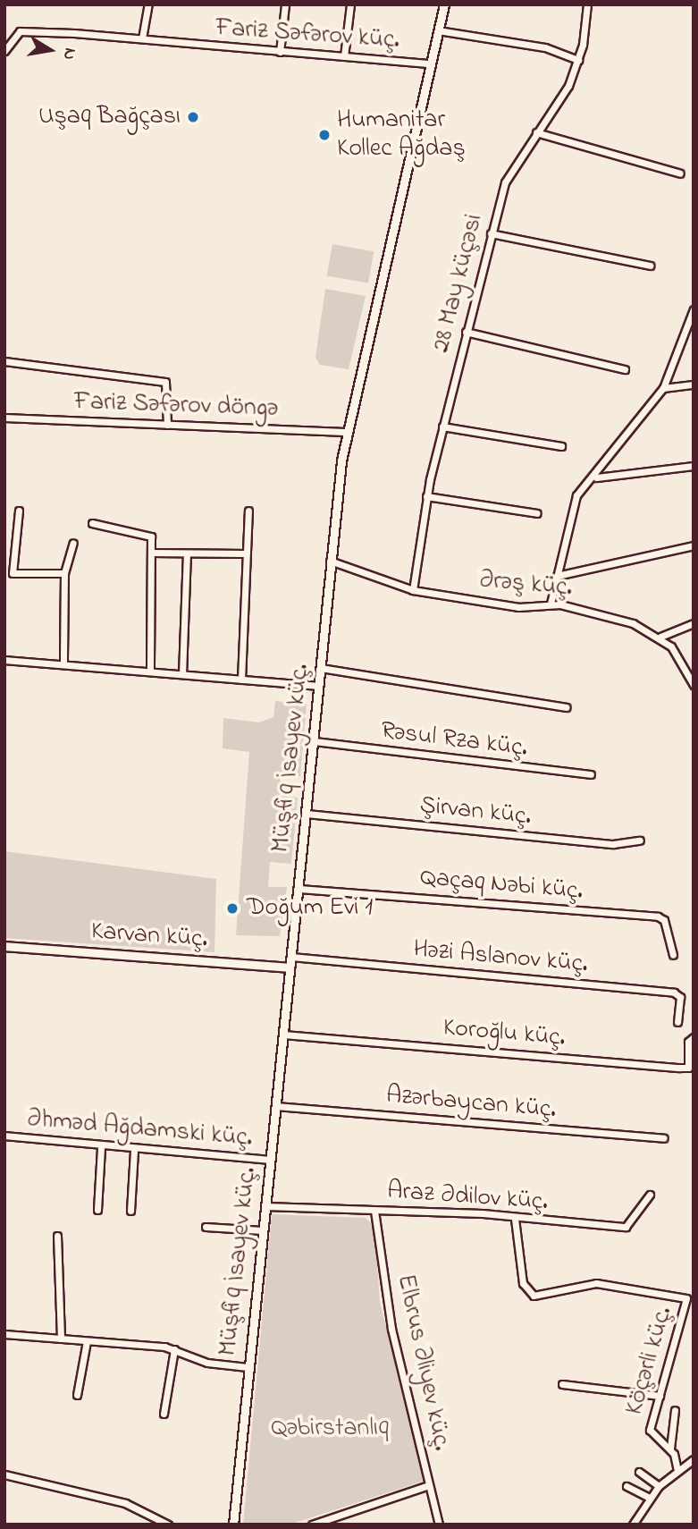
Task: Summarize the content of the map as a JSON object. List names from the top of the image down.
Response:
{
  "streets": {
    "street": [
      "Fariz Səfərov küç.",
      "28 May küçəsi",
      "Fariz Səfərov döngə",
      "Ərəş küç.",
      "Rəsul Rza küç.",
      "Müşfiq İsayev küç.",
      "Şirvan küç.",
      "Qaçaq Nəbi küç.",
      "Karvan küç.",
      "Həzi Aslanov küç.",
      "Koroğlu küç.",
      "Azərbaycan küç.",
      "Əhməd Ağdamski küç.",
      "Araz Ədilov küç.",
      "Köçərli küç.",
      "Elbrus Əliyev küç."
    ]
  },
  "crossings": [
    ["Fariz Səfərov küç.", "Müşfiq İsayev küç."],
    ["28 May küçəsi", "Ərəş küç."],
    ["Fariz Səfərov döngə", "Müşfiq İsayev küç."],
    ["Ərəş küç.", "Müşfiq İsayev küç."],
    ["Rəsul Rza küç.", "Müşfiq İsayev küç."],
    ["Müşfiq İsayev küç.", "Şirvan küç."],
    ["Müşfiq İsayev küç.", "Qaçaq Nəbi küç."],
    ["Müşfiq İsayev küç.", "Karvan küç."],
    ["Müşfiq İsayev küç.", "Həzi Aslanov küç."],
    ["Müşfiq İsayev küç.", "Koroğlu küç."],
    ["Müşfiq İsayev küç.", "Azərbaycan küç."],
    ["Müşfiq İsayev küç.", "Əhməd Ağdamski küç."],
    ["Müşfiq İsayev küç.", "Araz Ədilov küç."],
    ["Araz Ədilov küç.", "Köçərli küç."],
    ["Araz Ədilov küç.", "Elbrus Əliyev küç."]
  ],
  "parks": ["Qəbirstanlıq"],
  "places": ["Uşaq Bağçası", "Humanitar Kollec Ağdaş", "Doğum Evi 1"],
  "north": "right"
}
